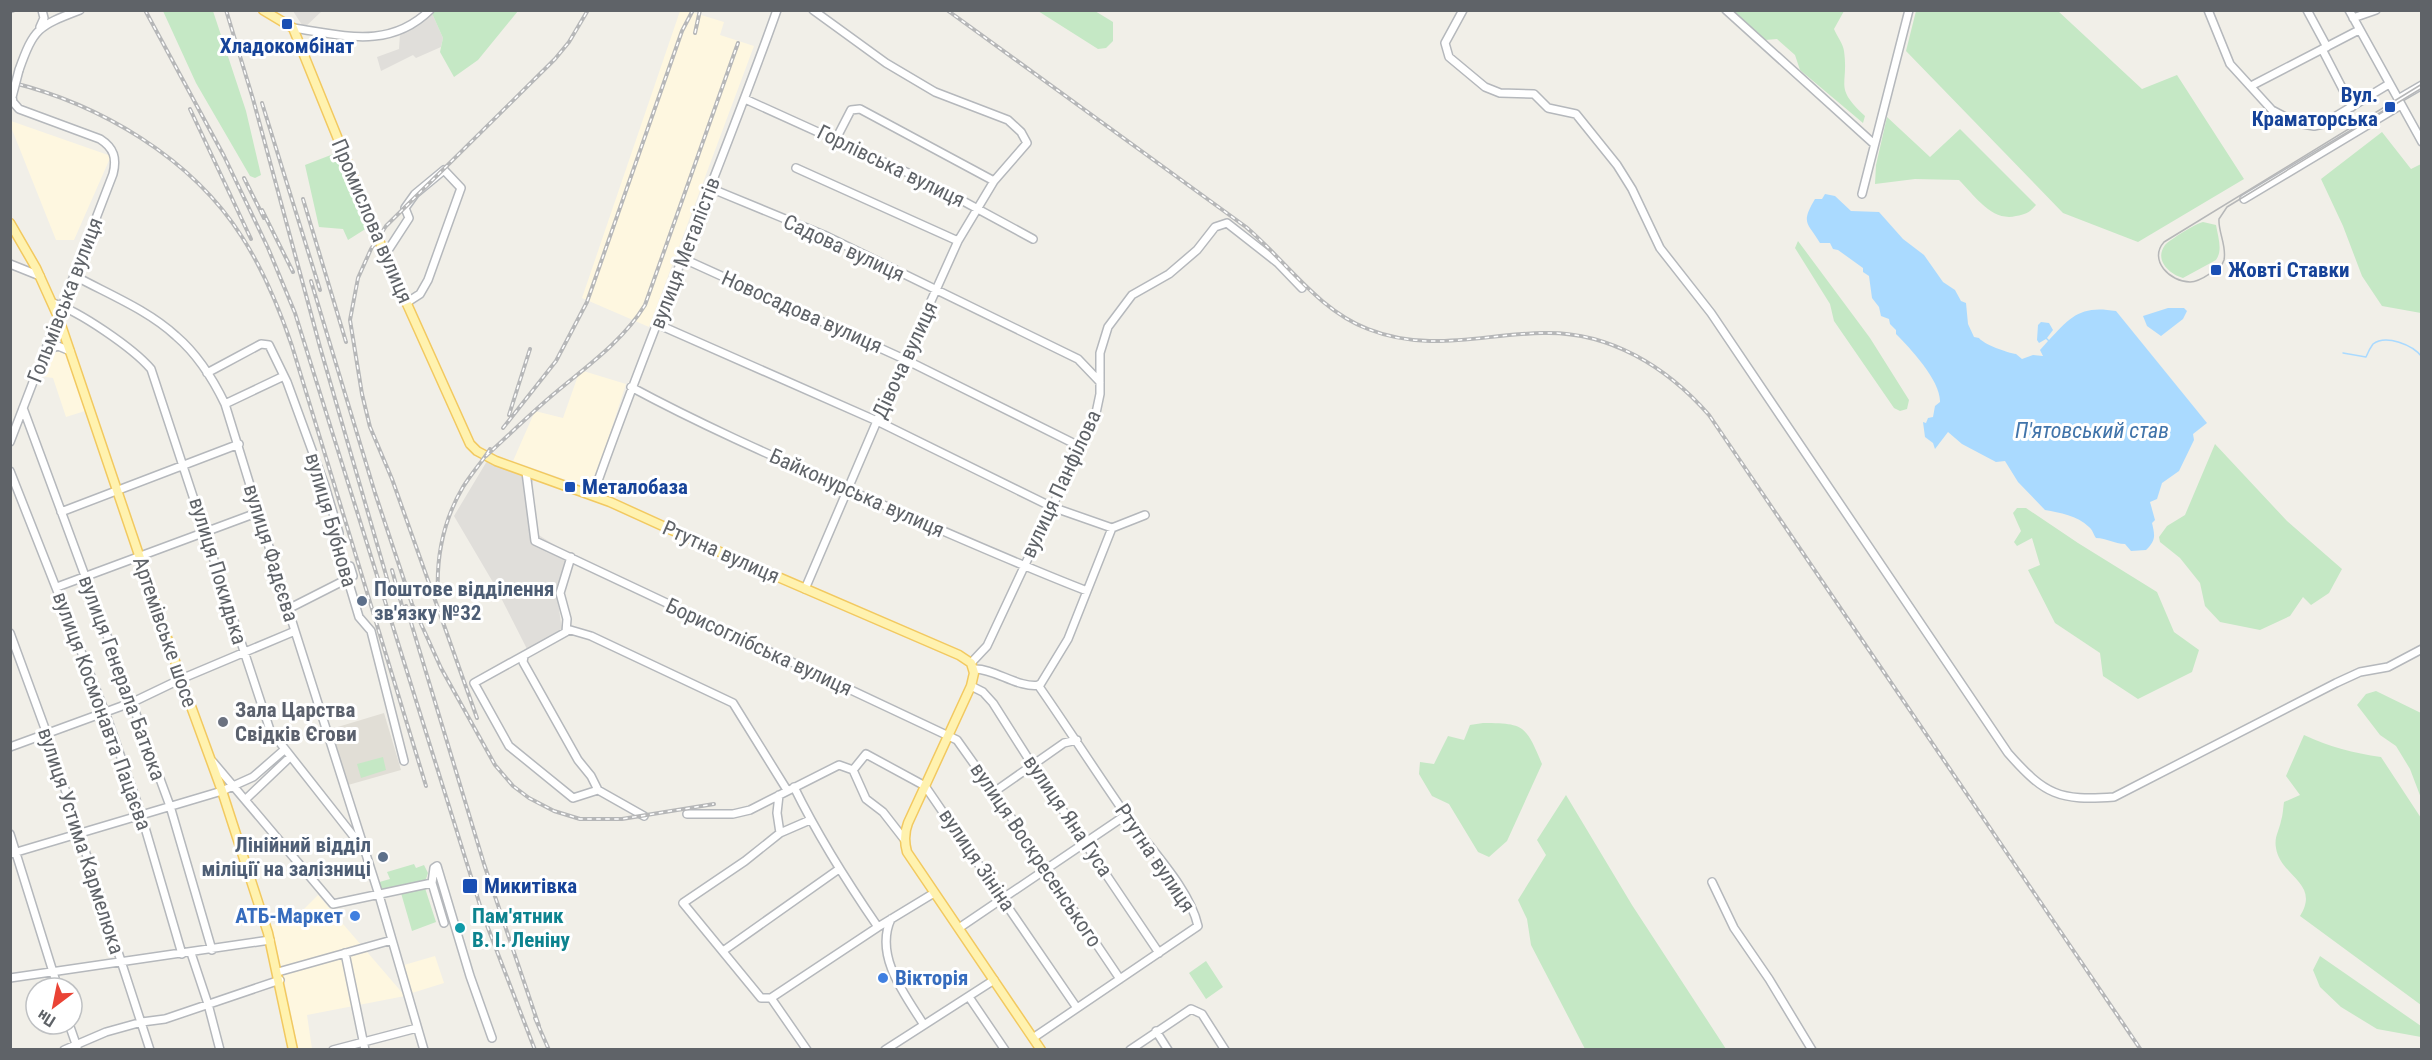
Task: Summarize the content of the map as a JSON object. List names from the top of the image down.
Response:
{
  "streets": {
    "main road": [
      "Промислова вулиця",
      "вулиця Панфілова",
      "Ртутна вулиця",
      "Артемівське шосе"
    ],
    "street": [
      "Горлівська вулиця",
      "Садова вулиця",
      "вулиця Металістів",
      "Гольмівська вулиця",
      "Новосадова вулиця",
      "Дівоча вулиця",
      "Байконурська вулиця",
      "вулиця Бубнова",
      "вулиця Фадєєва",
      "вулиця Покидька",
      "Борисоглібська вулиця",
      "вулиця Генерала Батюка",
      "вулиця Космонавта Пацаєва",
      "вулиця Яна Гуса",
      "вулиця Устима Кармелюка",
      "вулиця Воскресенського",
      "вулиця Зініна"
    ]
  },
  "crossings": [
    ["Горлівська вулиця", "вулиця Металістів"],
    ["Горлівська вулиця", "Дівоча вулиця"],
    ["Промислова вулиця", "Ртутна вулиця"],
    ["Садова вулиця", "вулиця Металістів"],
    ["Садова вулиця", "Дівоча вулиця"],
    ["Садова вулиця", "вулиця Панфілова"],
    ["вулиця Металістів", "Новосадова вулиця"],
    ["вулиця Металістів", "Байконурська вулиця"],
    ["вулиця Металістів", "Ртутна вулиця"],
    ["Гольмівська вулиця", "вулиця Фадєєва"],
    ["Гольмівська вулиця", "вулиця Покидька"],
    ["Гольмівська вулиця", "Артемівське шосе"],
    ["Гольмівська вулиця", "вулиця Генерала Батюка"],
    ["Новосадова вулиця", "Дівоча вулиця"],
    ["Новосадова вулиця", "вулиця Панфілова"],
    ["Дівоча вулиця", "Байконурська вулиця"],
    ["Дівоча вулиця", "Ртутна вулиця"],
    ["вулиця Панфілова", "Байконурська вулиця"],
    ["вулиця Панфілова", "Ртутна вулиця"],
    ["вулиця Панфілова", "Борисоглібська вулиця"],
    ["вулиця Панфілова", "вулиця Яна Гуса"],
    ["вулиця Панфілова", "вулиця Воскресенського"],
    ["вулиця Панфілова", "вулиця Зініна"],
    ["вулиця Бубнова", "вулиця Фадєєва"],
    ["Ртутна вулиця", "Борисоглібська вулиця"],
    ["Ртутна вулиця", "вулиця Яна Гуса"],
    ["Ртутна вулиця", "вулиця Воскресенського"],
    ["Ртутна вулиця", "вулиця Зініна"],
    ["вулиця Фадєєва", "вулиця Покидька"],
    ["вулиця Покидька", "Артемівське шосе"],
    ["Борисоглібська вулиця", "вулиця Воскресенського"]
  ],
  "water": ["П'ятовський став"],
  "places": {
    "transit": [
      "Хладокомбінат",
      "Вул. Краматорська",
      "Жовті Ставки",
      "Металобаза",
      "Микитівка"
    ],
    "other": [
      "Поштове відділення зв'язку №32",
      "Зала Царства Свідків Єгови",
      "Лінійний відділ міліції на залізниці",
      "АТБ-Маркет",
      "Пам'ятник В. І. Леніну",
      "Вікторія"
    ]
  },
  "north": "bottom left"
}
